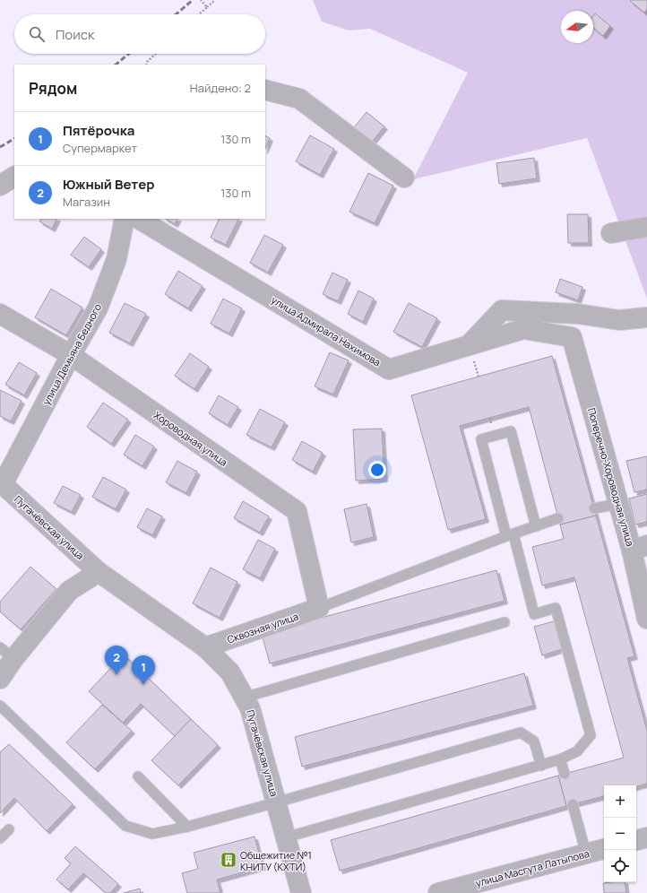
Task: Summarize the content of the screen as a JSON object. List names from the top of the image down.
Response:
{
  "streets": {
    "street": [
      "улица Адмирала Нахимова",
      "улица Демьяна Бедного",
      "Хороводная улица",
      "Поперечно-Хороводная улица",
      "Пугачёвская улица",
      "Сквозная улица",
      "улица Масгута Латыпова"
    ]
  },
  "crossings": [
    ["улица Адмирала Нахимова", "Поперечно-Хороводная улица"],
    ["улица Демьяна Бедного", "Хороводная улица"],
    ["улица Демьяна Бедного", "Пугачёвская улица"],
    ["Хороводная улица", "Сквозная улица"],
    ["Пугачёвская улица", "Сквозная улица"]
  ],
  "places": {
    "building": ["Общежитие №1 КНИТУ (КХТИ)"]
  },
  "north": "left",
  "page": {
    "search": "Поиск",
    "heading": ["Рядом", "Найдено: 2"],
    "list": [
      {
        "mark": "1",
        "name": "Пятёрочка",
        "note": "Супермаркет",
        "value": "130 m"
      },
      {
        "mark": "2",
        "name": "Южный Ветер",
        "note": "Магазин",
        "value": "130 m"
      }
    ],
    "pins": ["2", "1"],
    "map_buttons": ["+", "−"]
  }
}
